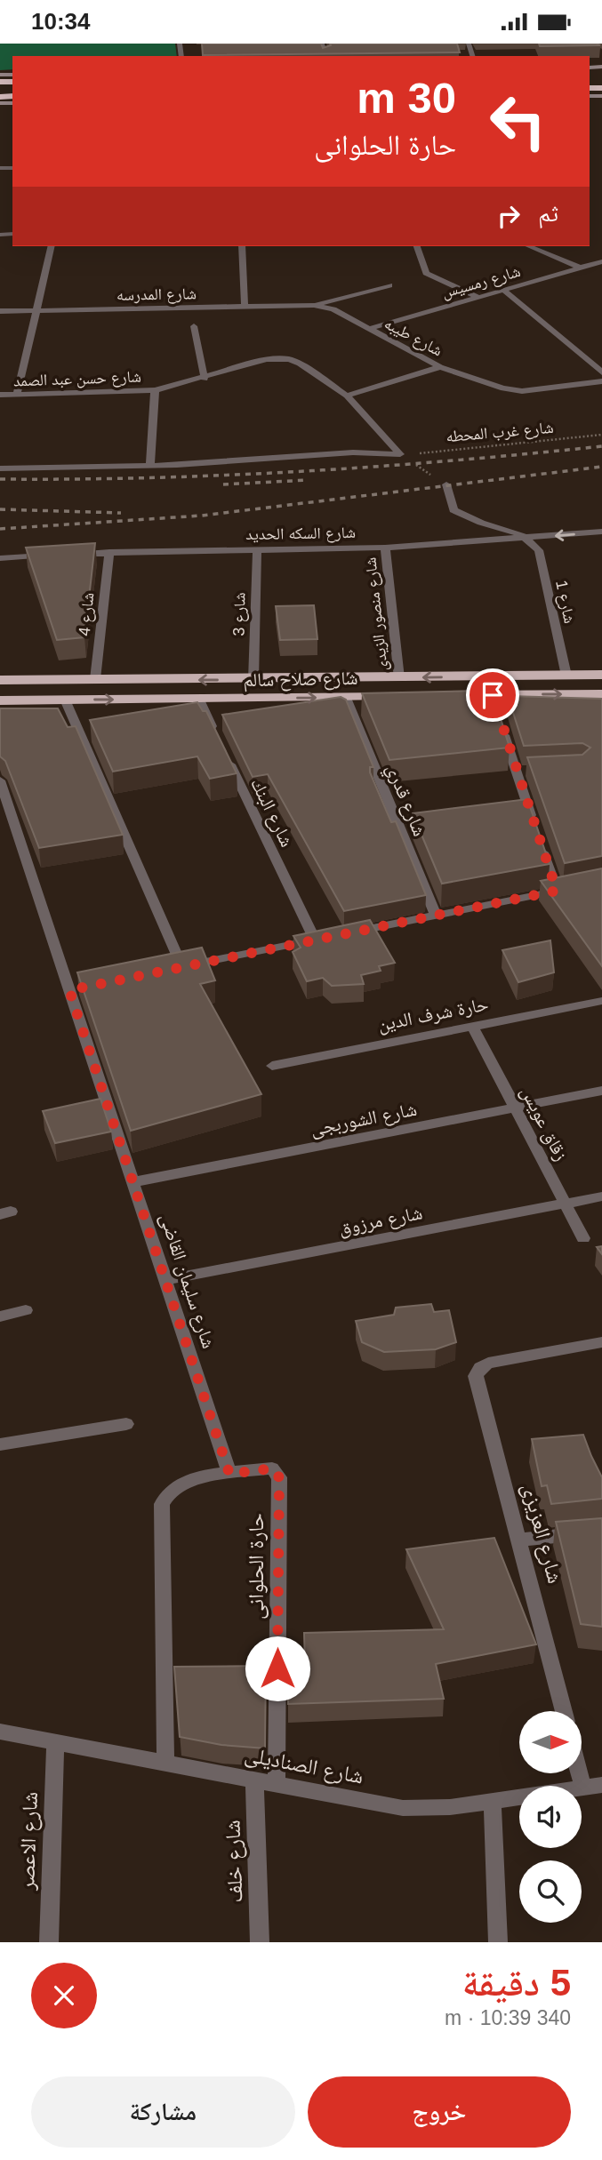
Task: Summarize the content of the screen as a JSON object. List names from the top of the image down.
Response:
{
  "streets": {
    "highway": ["شارع صلاح سالم"],
    "street": [
      "شارع رمسيس",
      "شارع المدرسه",
      "شارع طيبه",
      "شارع حسن عبد الصمد",
      "شارع السكه الحديد",
      "شارع 1",
      "شارع 4",
      "شارع 3",
      "شارع منصور الزيدى",
      "شارع قدري",
      "شارع البنك",
      "حارة شرف الدين",
      "شارع الشوربجى",
      "زقاق عويس",
      "شارع مرزوق",
      "شارع سليمان القاضى",
      "شارع العزيزى",
      "حارة الحلوانى",
      "شارع الصناديلى",
      "شارع الاعصر",
      "شارع خلف"
    ],
    "path": ["شارع غرب المحطه"]
  },
  "crossings": [
    ["شارع رمسيس", "شارع طيبه"],
    ["شارع المدرسه", "شارع طيبه"],
    ["شارع حسن عبد الصمد", "شارع غرب المحطه"],
    ["شارع السكه الحديد", "شارع 1"],
    ["شارع السكه الحديد", "شارع 4"],
    ["شارع السكه الحديد", "شارع 3"],
    ["شارع السكه الحديد", "شارع منصور الزيدى"],
    ["شارع 1", "شارع صلاح سالم"],
    ["شارع 4", "شارع صلاح سالم"],
    ["شارع 3", "شارع صلاح سالم"],
    ["شارع منصور الزيدى", "شارع صلاح سالم"],
    ["شارع صلاح سالم", "شارع قدري"],
    ["شارع صلاح سالم", "شارع البنك"],
    ["حارة شرف الدين", "زقاق عويس"],
    ["شارع الشوربجى", "زقاق عويس"],
    ["شارع الشوربجى", "شارع سليمان القاضى"],
    ["زقاق عويس", "شارع مرزوق"],
    ["شارع مرزوق", "شارع سليمان القاضى"],
    ["شارع سليمان القاضى", "حارة الحلوانى"],
    ["حارة الحلوانى", "شارع الصناديلى"],
    ["شارع الصناديلى", "شارع الاعصر"],
    ["شارع الصناديلى", "شارع خلف"]
  ],
  "north": "right",
  "page": {
    "status": "10:34",
    "turn": ["30 m", "حارة الحلوانى"],
    "then": "ثم",
    "heading": ["5 دقيقة", "340 m · 10:39"],
    "buttons": ["خروج", "مشاركة"]
  }
}
